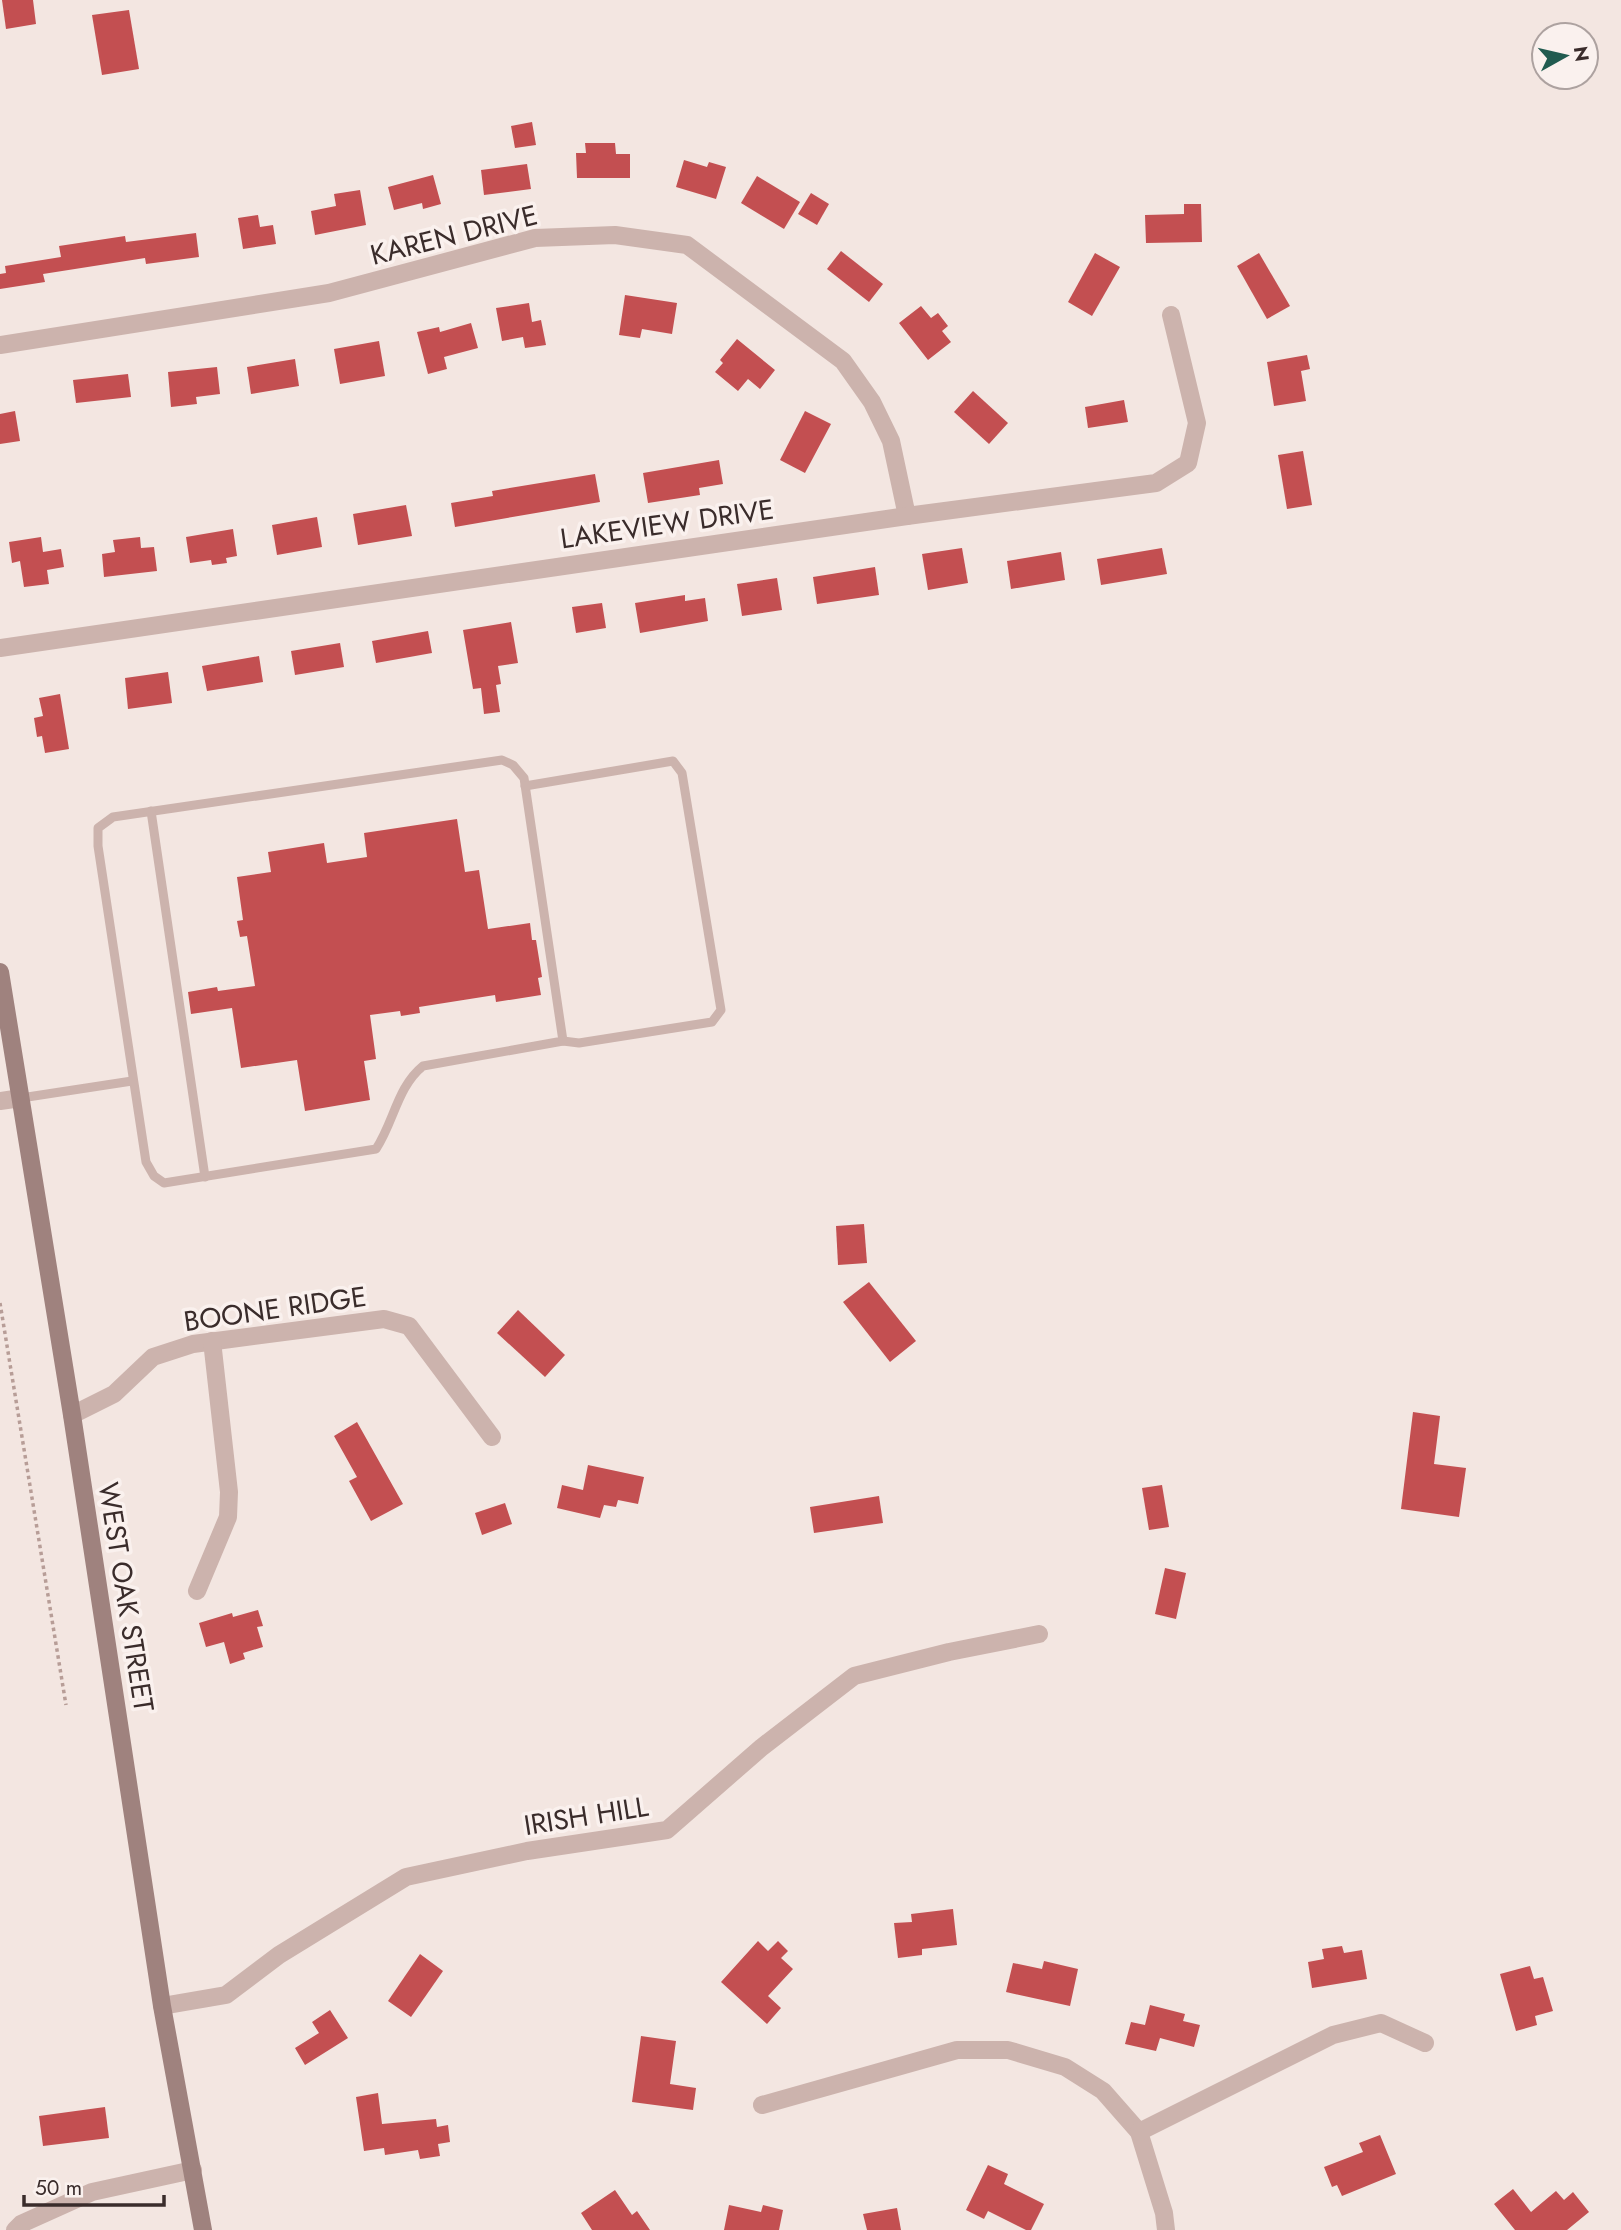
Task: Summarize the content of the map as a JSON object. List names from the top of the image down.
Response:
{
  "streets": {
    "main road": ["WEST OAK STREET"],
    "street": [
      "KAREN DRIVE",
      "LAKEVIEW DRIVE",
      "BOONE RIDGE",
      "IRISH HILL"
    ]
  },
  "crossings": [
    ["KAREN DRIVE", "LAKEVIEW DRIVE"],
    ["BOONE RIDGE", "WEST OAK STREET"],
    ["WEST OAK STREET", "IRISH HILL"]
  ],
  "scale_bar": "50 m",
  "north": "right"
}
